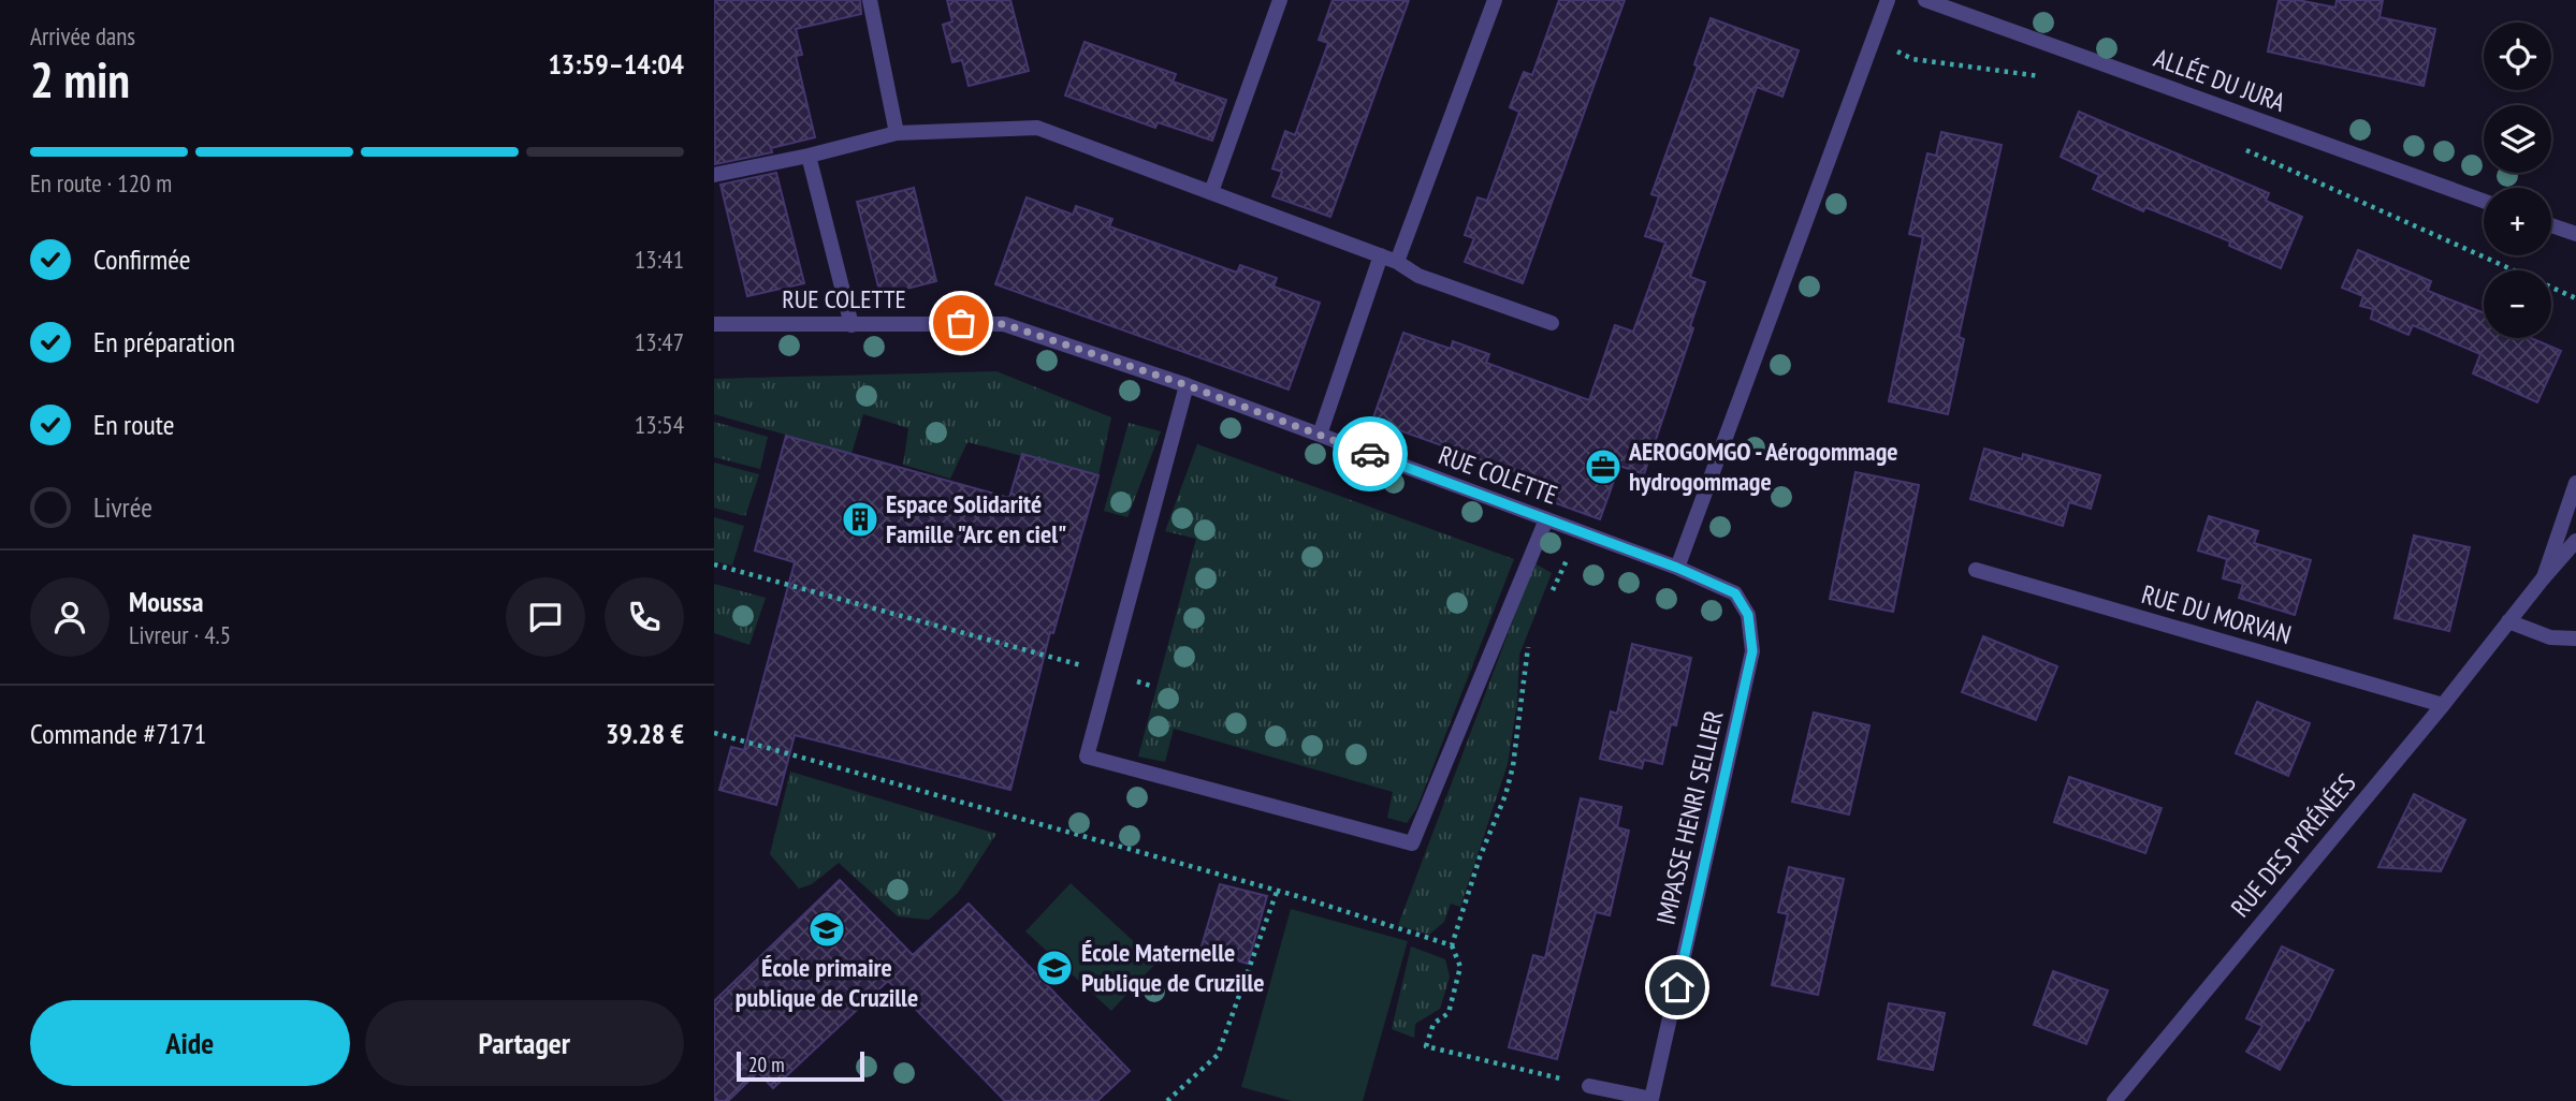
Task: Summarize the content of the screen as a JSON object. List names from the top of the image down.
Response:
{
  "streets": {
    "street": [
      "ALLÉE DU JURA",
      "RUE COLETTE",
      "RUE DU MORVAN",
      "IMPASSE HENRI SELLIER",
      "RUE DES PYRÉNÉES"
    ]
  },
  "crossings": [
    ["RUE COLETTE", "IMPASSE HENRI SELLIER"],
    ["RUE DU MORVAN", "RUE DES PYRÉNÉES"]
  ],
  "places": {
    "office": ["AEROGOMGO - Aérogommage hydrogommage"],
    "building": ["Espace Solidarité Famille \"Arc en ciel\""],
    "school or university": ["École primaire publique de Cruzille", "École Maternelle Publique de Cruzille"]
  },
  "scale_bar": "20 m",
  "page": {
    "heading": ["2 min", "Arrivée dans", "13:59–14:04"],
    "panel": [
      "Moussa",
      "Livreur · 4.5",
      "Commande #7171",
      "39.28 €"
    ],
    "map_buttons": ["+", "−"],
    "bar": "En route · 120 m",
    "list": [
      ["Confirmée", "13:41"],
      ["En préparation", "13:47"],
      ["En route", "13:54"],
      "Livrée"
    ],
    "buttons": ["Aide", "Partager"],
    "scale": "20 m"
  }
}
